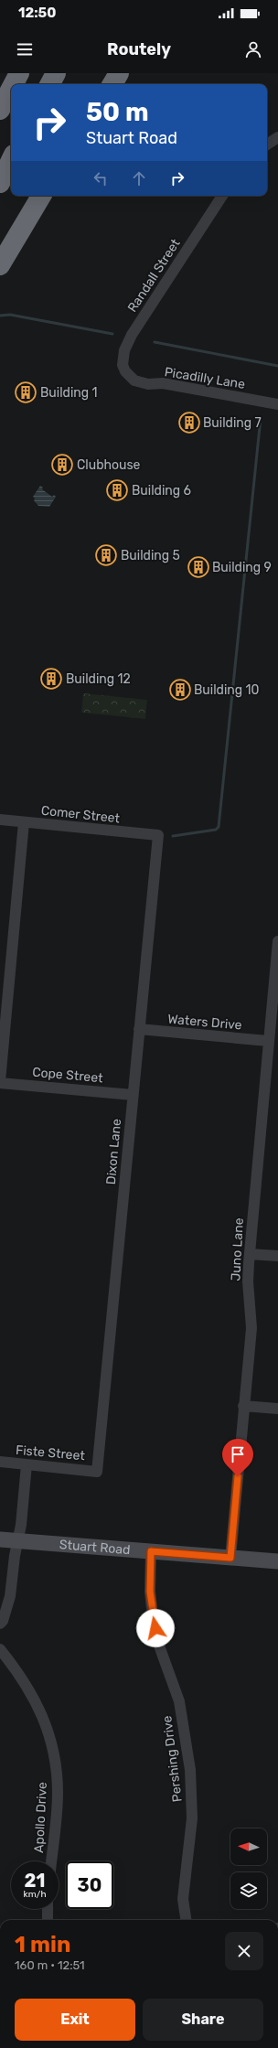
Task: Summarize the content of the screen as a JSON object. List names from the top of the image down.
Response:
{
  "streets": {
    "street": [
      "Randall Street",
      "Picadilly Lane",
      "Comer Street",
      "Waters Drive",
      "Cope Street",
      "Dixon Lane",
      "Juno Lane",
      "Fiste Street",
      "Stuart Road",
      "Pershing Drive",
      "Apollo Drive"
    ]
  },
  "crossings": [
    ["Randall Street", "Picadilly Lane"],
    ["Comer Street", "Dixon Lane"],
    ["Waters Drive", "Dixon Lane"],
    ["Waters Drive", "Juno Lane"],
    ["Cope Street", "Dixon Lane"],
    ["Dixon Lane", "Fiste Street"],
    ["Juno Lane", "Stuart Road"],
    ["Stuart Road", "Pershing Drive"]
  ],
  "places": {
    "building": [
      "Building 1",
      "Building 7",
      "Clubhouse",
      "Building 6",
      "Building 5",
      "Building 9",
      "Building 12",
      "Building 10"
    ]
  },
  "north": "left",
  "page": {
    "status": "12:50",
    "header": "Routely",
    "turn": ["50 m", "Stuart Road"],
    "speed": "21 km/h",
    "limit": "30",
    "heading": ["1 min", "160 m · 12:51"],
    "buttons": ["Exit", "Share"]
  }
}
